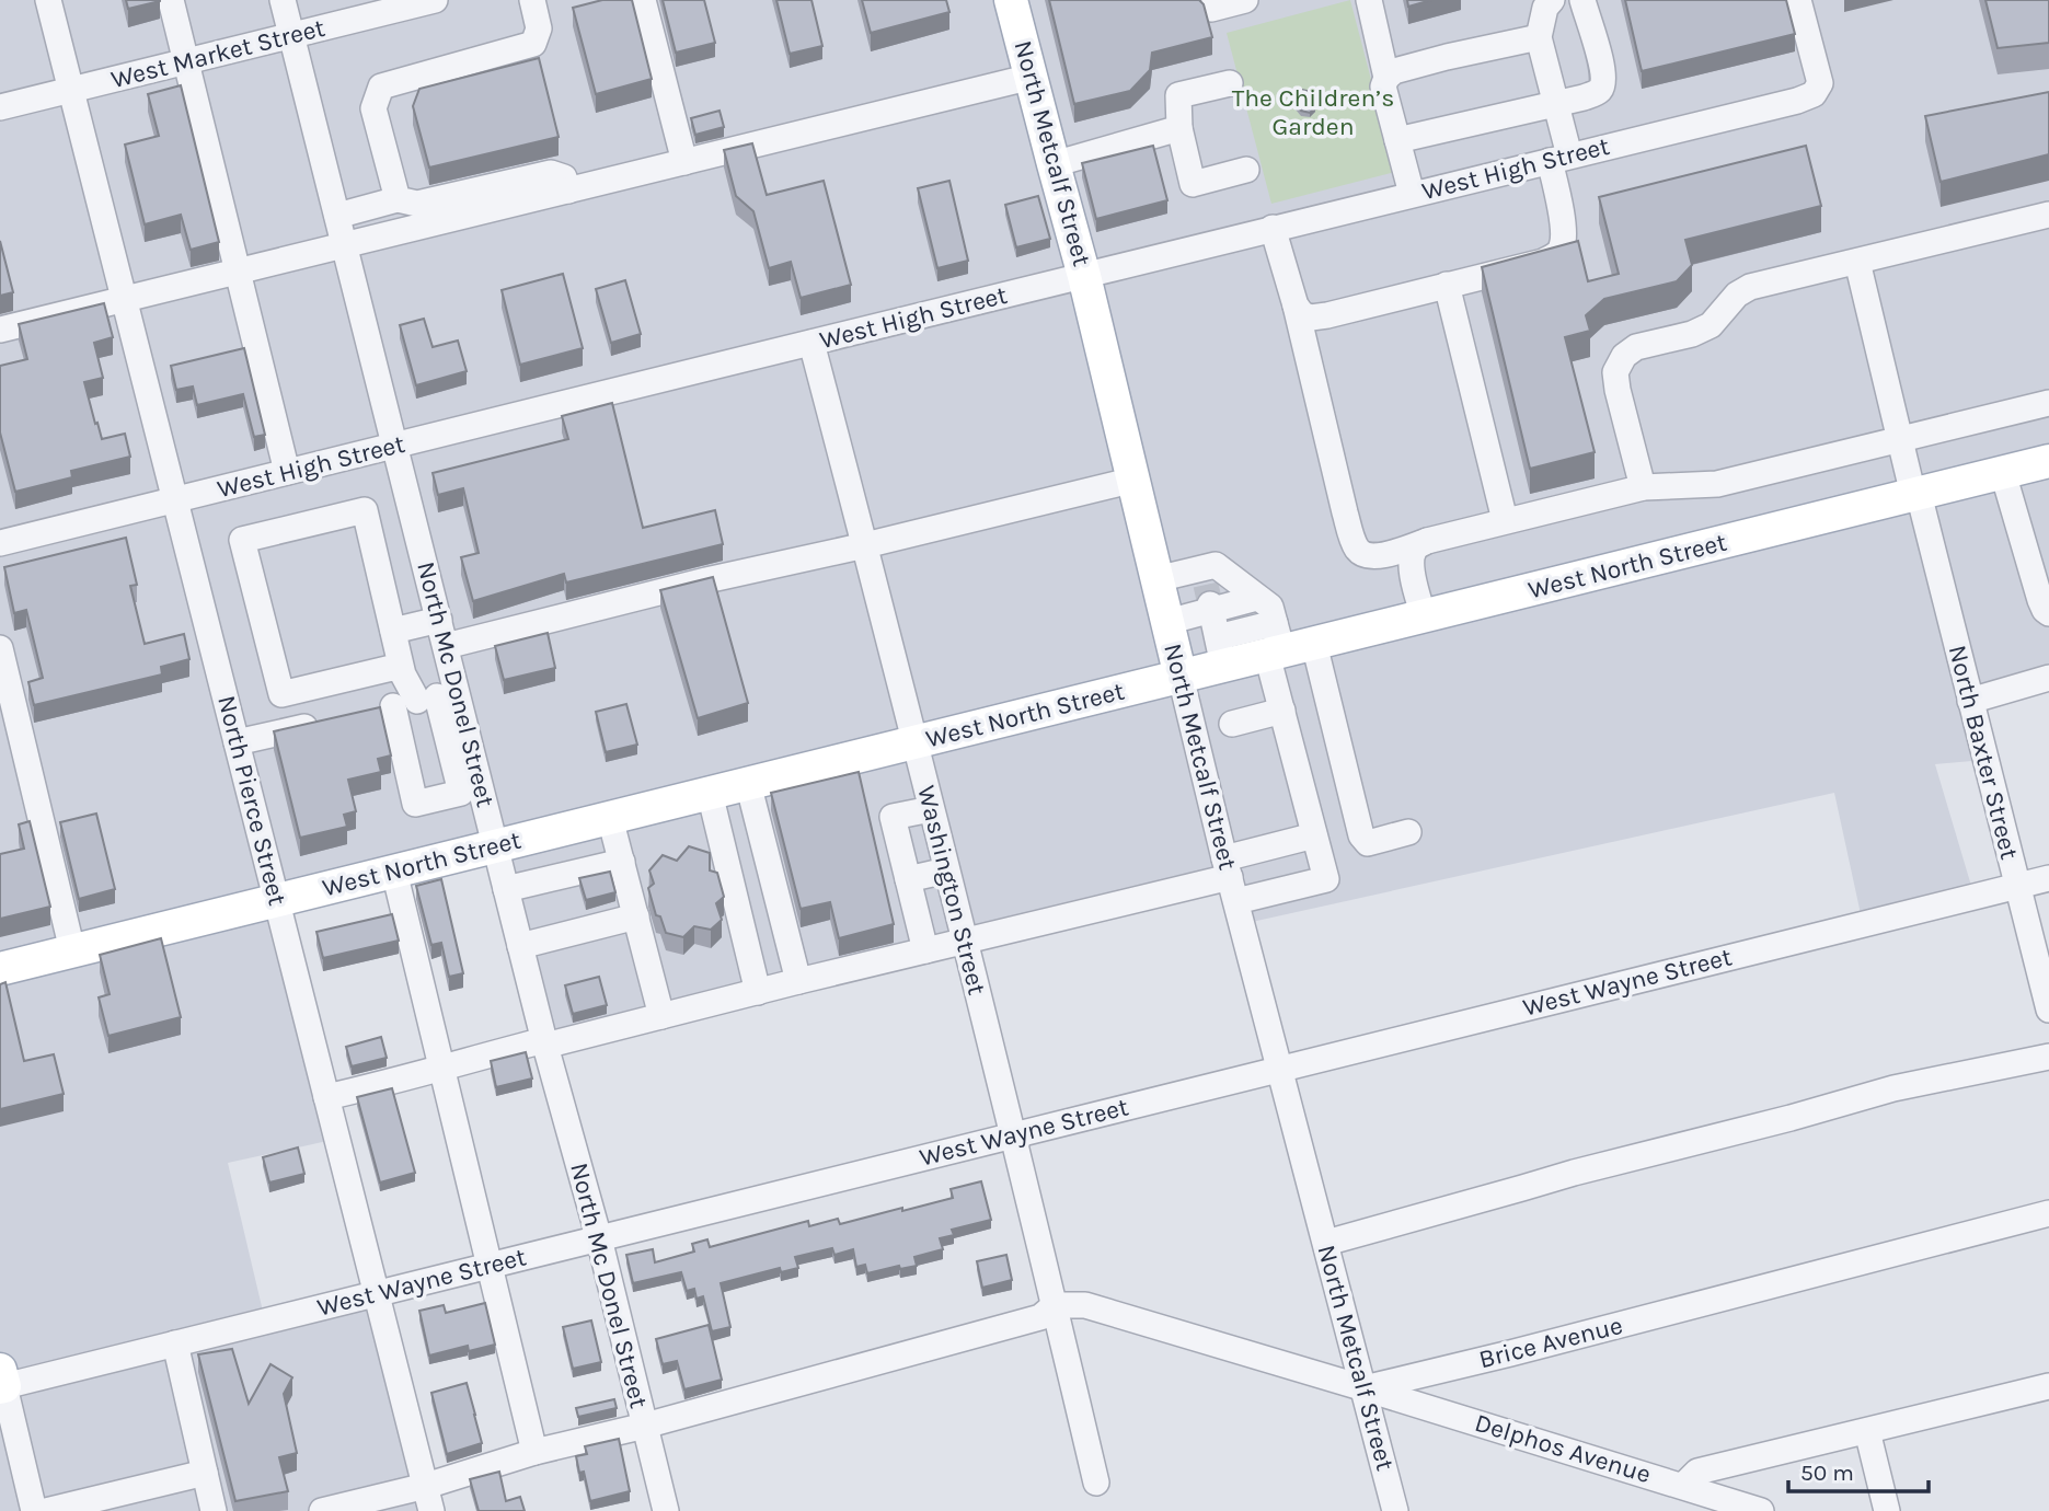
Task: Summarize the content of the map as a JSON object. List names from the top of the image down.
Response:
{
  "streets": {
    "main road": ["North Metcalf Street", "West North Street"],
    "street": [
      "West Market Street",
      "West High Street",
      "North Mc Donel Street",
      "North Baxter Street",
      "North Pierce Street",
      "Washington Street",
      "West Wayne Street",
      "Brice Avenue",
      "Delphos Avenue"
    ]
  },
  "crossings": [
    ["West Market Street", "North Mc Donel Street"],
    ["West Market Street", "North Pierce Street"],
    ["North Metcalf Street", "West High Street"],
    ["North Metcalf Street", "West North Street"],
    ["North Metcalf Street", "West Wayne Street"],
    ["North Metcalf Street", "Brice Avenue"],
    ["North Metcalf Street", "Delphos Avenue"],
    ["West High Street", "North Mc Donel Street"],
    ["West High Street", "North Pierce Street"],
    ["West High Street", "Washington Street"],
    ["West North Street", "North Mc Donel Street"],
    ["West North Street", "North Baxter Street"],
    ["West North Street", "North Pierce Street"],
    ["West North Street", "Washington Street"],
    ["North Mc Donel Street", "West Wayne Street"],
    ["North Baxter Street", "West Wayne Street"],
    ["North Pierce Street", "West Wayne Street"],
    ["Washington Street", "West Wayne Street"],
    ["Brice Avenue", "Delphos Avenue"]
  ],
  "parks": ["The Children’s Garden"],
  "scale_bar": "50 m"
}
